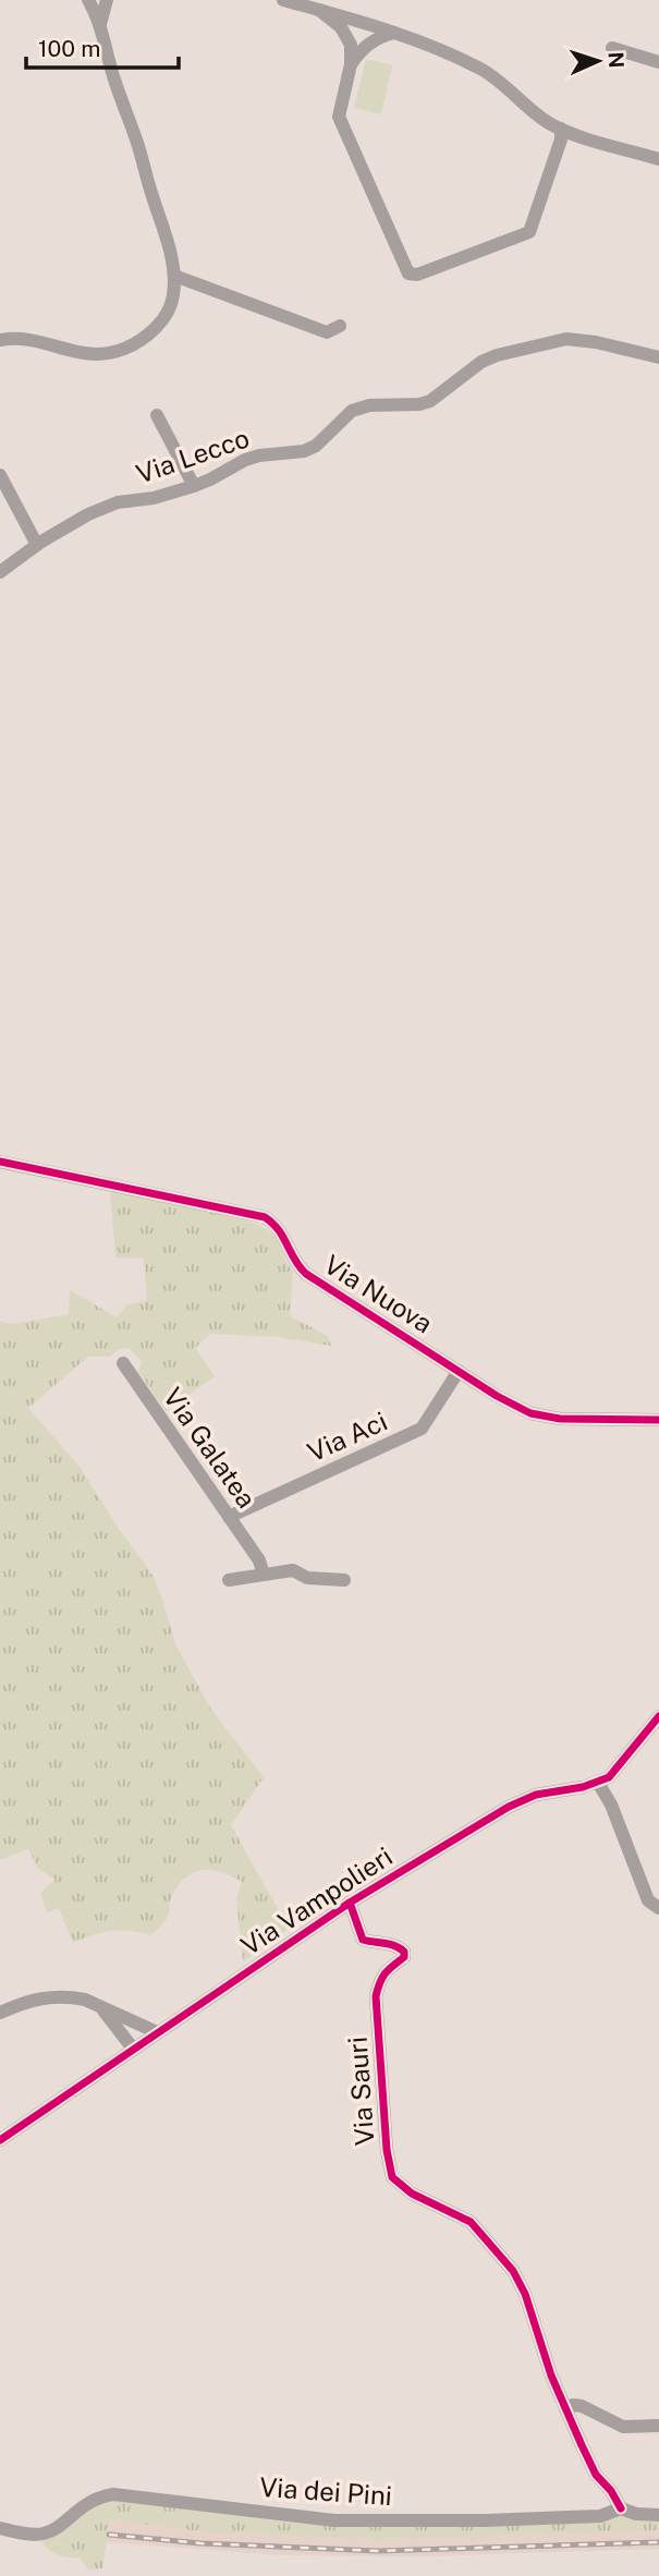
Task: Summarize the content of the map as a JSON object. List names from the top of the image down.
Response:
{
  "streets": {
    "street": [
      "Via Lecco",
      "Via Nuova",
      "Via Aci",
      "Via Galatea",
      "Via Vampolieri",
      "Via Sauri",
      "Via dei Pini"
    ]
  },
  "crossings": [
    ["Via Nuova", "Via Aci"],
    ["Via Aci", "Via Galatea"],
    ["Via Vampolieri", "Via Sauri"],
    ["Via Sauri", "Via dei Pini"]
  ],
  "scale_bar": "100 m",
  "north": "right"
}
